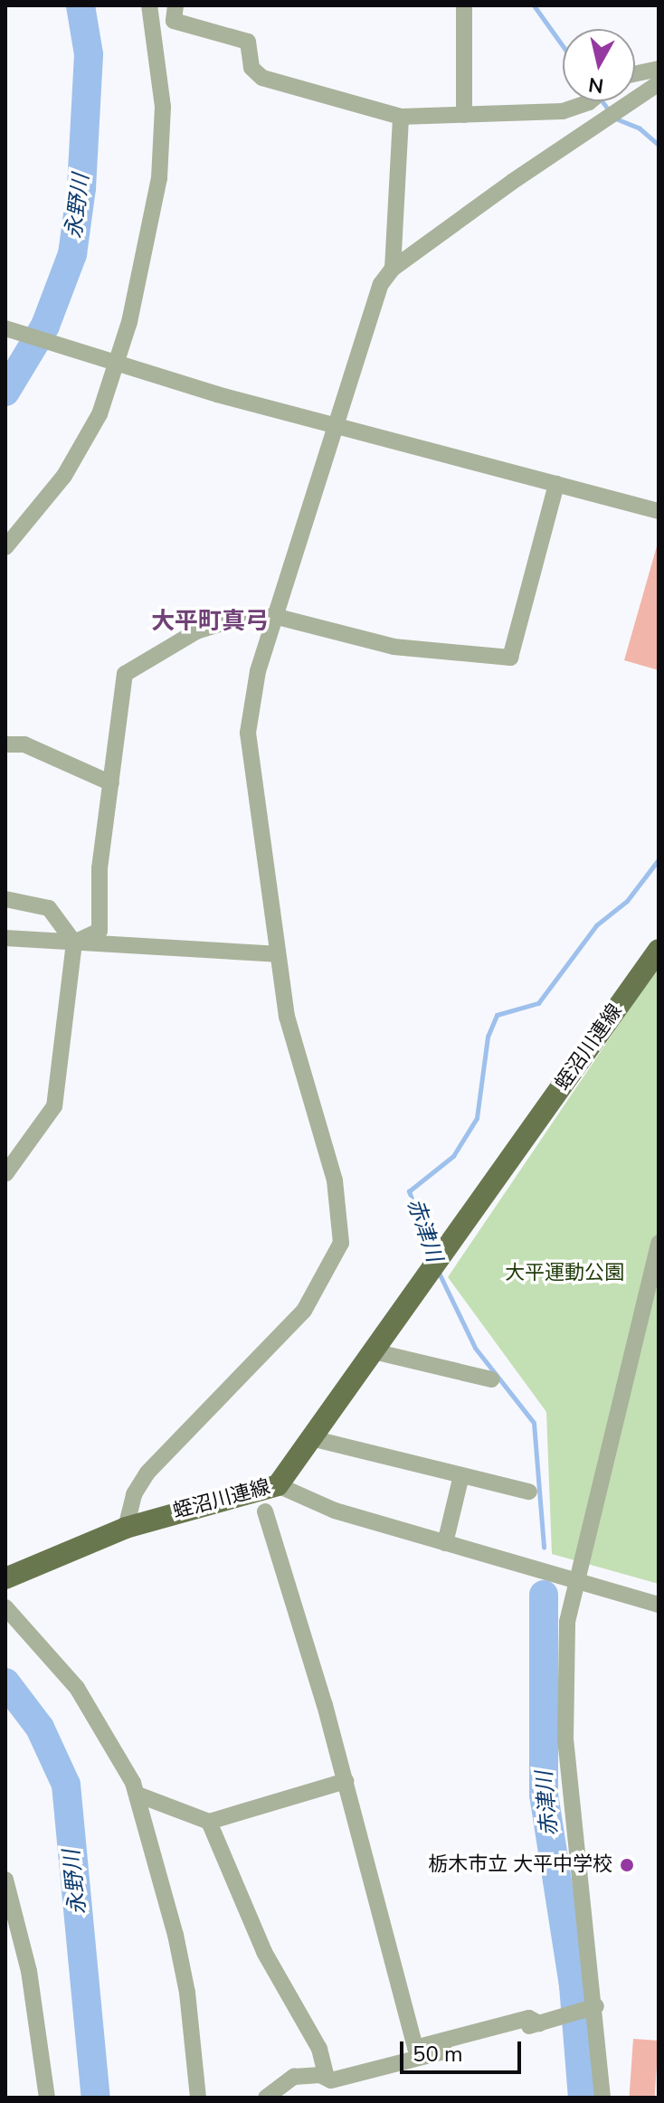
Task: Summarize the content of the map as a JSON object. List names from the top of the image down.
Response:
{
  "streets": {
    "main road": ["蛭沼川連線"]
  },
  "districts": ["大平町真弓"],
  "water": ["永野川", "赤津川"],
  "parks": ["大平運動公園"],
  "places": ["栃木市立 大平中学校"],
  "scale_bar": "50 m",
  "north": "bottom"
}
